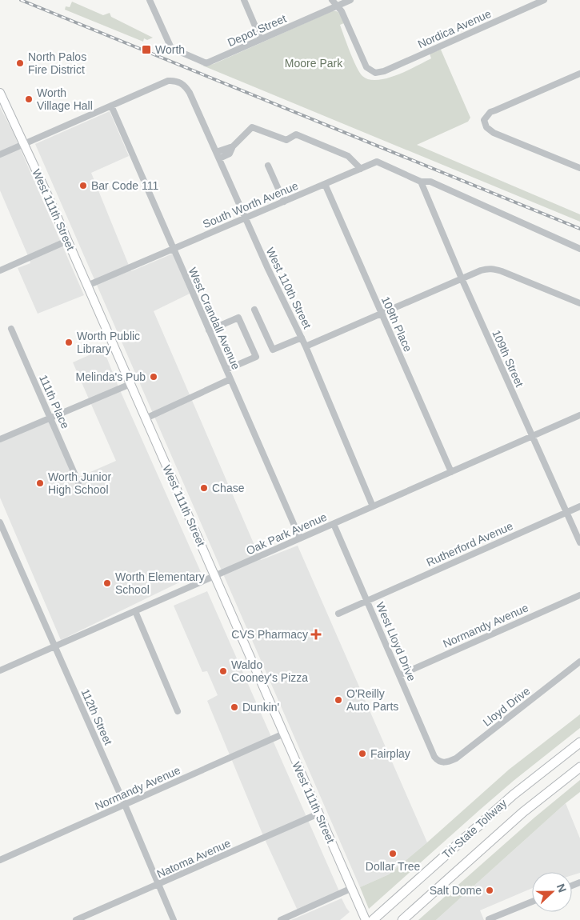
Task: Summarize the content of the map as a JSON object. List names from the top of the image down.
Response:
{
  "streets": {
    "highway": ["Tri-State Tollway"],
    "main road": ["West 111th Street"],
    "street": [
      "Nordica Avenue",
      "Depot Street",
      "South Worth Avenue",
      "West 110th Street",
      "West Crandall Avenue",
      "109th Place",
      "109th Street",
      "111th Place",
      "Oak Park Avenue",
      "Rutherford Avenue",
      "Normandy Avenue",
      "West Lloyd Drive",
      "Lloyd Drive",
      "112th Street",
      "Natoma Avenue"
    ]
  },
  "crossings": [
    ["Nordica Avenue", "Depot Street"],
    ["South Worth Avenue", "West 111th Street"],
    ["South Worth Avenue", "West 110th Street"],
    ["South Worth Avenue", "West Crandall Avenue"],
    ["South Worth Avenue", "109th Place"],
    ["South Worth Avenue", "109th Street"],
    ["West 111th Street", "Oak Park Avenue"],
    ["West 111th Street", "Normandy Avenue"],
    ["West 111th Street", "Tri-State Tollway"],
    ["West 111th Street", "Natoma Avenue"],
    ["West 110th Street", "West Crandall Avenue"],
    ["West 110th Street", "Oak Park Avenue"],
    ["West Crandall Avenue", "Oak Park Avenue"],
    ["109th Place", "Oak Park Avenue"],
    ["109th Street", "Oak Park Avenue"],
    ["109th Street", "Rutherford Avenue"],
    ["Oak Park Avenue", "West Lloyd Drive"],
    ["Oak Park Avenue", "112th Street"],
    ["Rutherford Avenue", "West Lloyd Drive"],
    ["Normandy Avenue", "West Lloyd Drive"],
    ["Normandy Avenue", "112th Street"],
    ["West Lloyd Drive", "Lloyd Drive"],
    ["112th Street", "Natoma Avenue"]
  ],
  "parks": ["Moore Park"],
  "places": {
    "transit": ["Worth"],
    "other": [
      "North Palos Fire District",
      "Worth Village Hall",
      "Bar Code 111",
      "Worth Public Library",
      "Melinda's Pub",
      "Worth Junior High School",
      "Chase",
      "Worth Elementary School",
      "Waldo Cooney's Pizza",
      "O'Reilly Auto Parts",
      "Dunkin'",
      "Fairplay",
      "Dollar Tree",
      "Salt Dome"
    ],
    "health": ["CVS Pharmacy"]
  },
  "north": "right"
}
